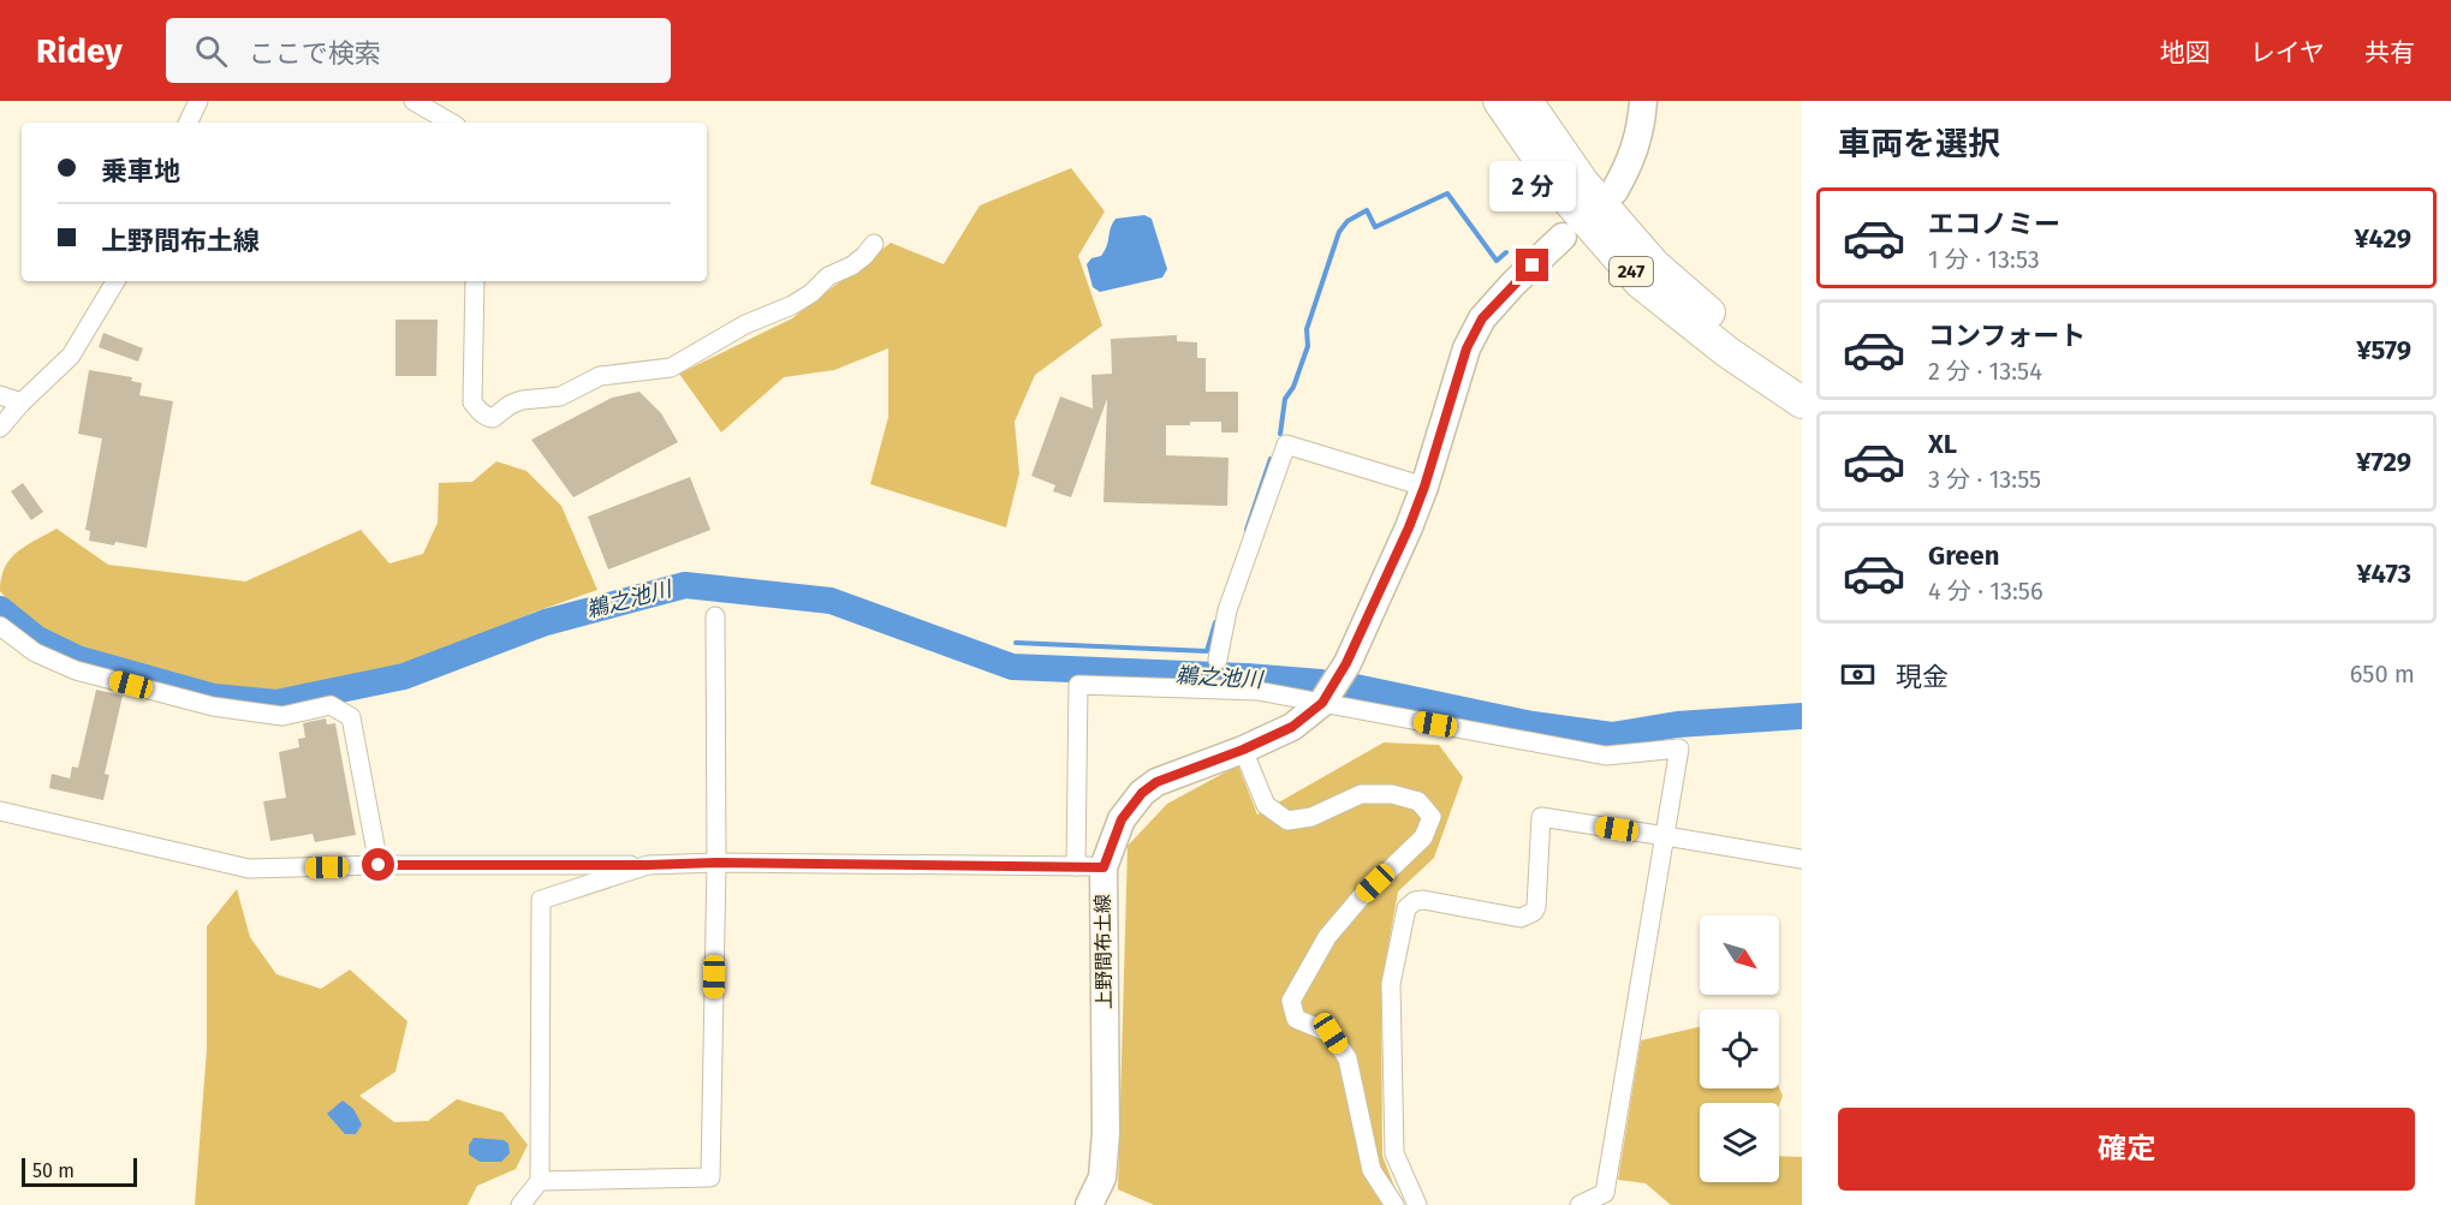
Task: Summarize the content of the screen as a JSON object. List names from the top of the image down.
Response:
{
  "streets": {
    "highway": ["247"],
    "main road": ["上野間布土線"]
  },
  "water": ["鵜之池川"],
  "scale_bar": "50 m",
  "north": "bottom right",
  "page": {
    "header": "Ridey",
    "search": "ここで検索",
    "nav": ["地図", "レイヤ", "共有"],
    "heading": "車両を選択",
    "banner": ["乗車地", "上野間布土線"],
    "bubble": "2 分",
    "list": [
      {
        "name": "エコノミー",
        "note": "1 分 · 13:53",
        "value": "¥429"
      },
      {
        "name": "コンフォート",
        "note": "2 分 · 13:54",
        "value": "¥579"
      },
      {
        "name": "XL",
        "note": "3 分 · 13:55",
        "value": "¥729"
      },
      {
        "name": "Green",
        "note": "4 分 · 13:56",
        "value": "¥473"
      }
    ],
    "pay": ["現金", "650 m"],
    "buttons": "確定",
    "scale": "50 m"
  }
}
